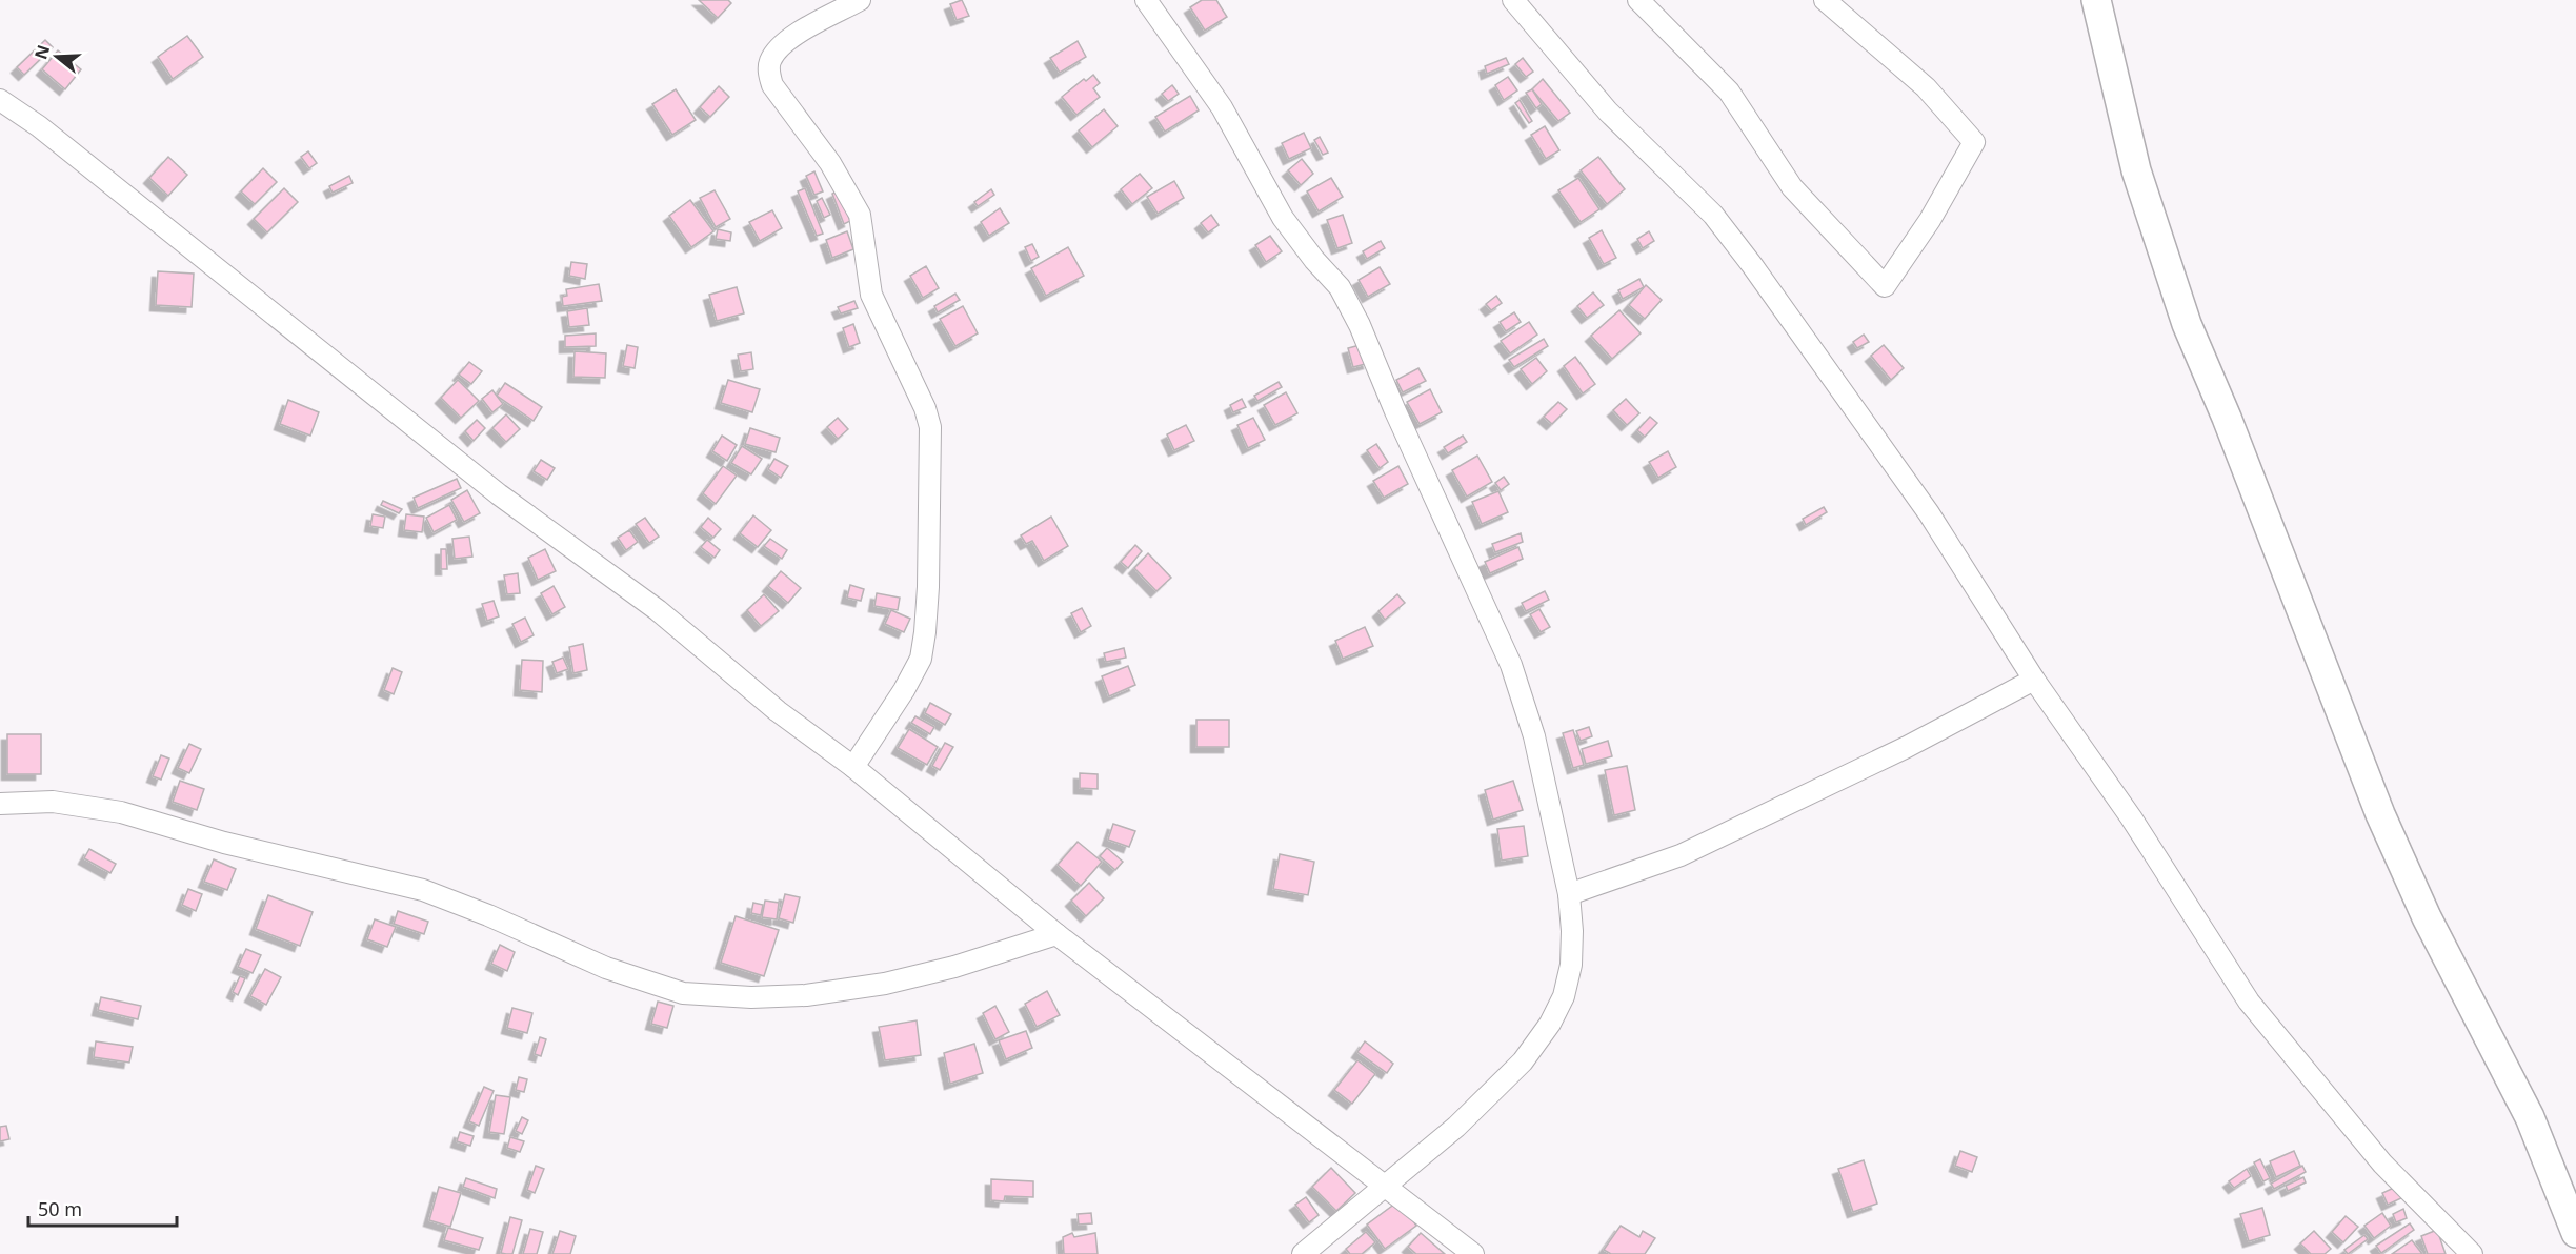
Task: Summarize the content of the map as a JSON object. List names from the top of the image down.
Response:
{
  "scale_bar": "50 m",
  "north": "left"
}
